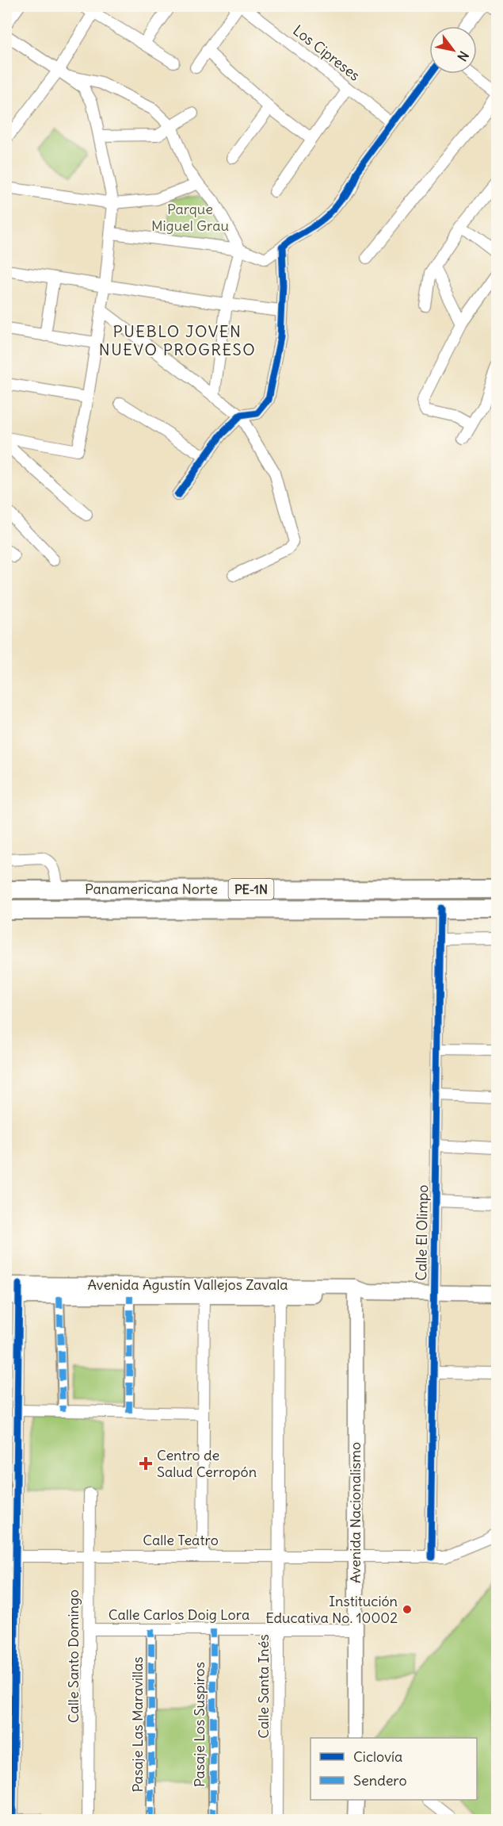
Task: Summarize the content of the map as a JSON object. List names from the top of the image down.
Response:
{
  "streets": {
    "highway": ["Panamericana Norte", "PE-1N"],
    "street": [
      "Los Cipreses",
      "Calle El Olimpo",
      "Avenida Agustín Vallejos Zavala",
      "Avenida Nacionalismo",
      "Calle Teatro",
      "Calle Carlos Doig Lora",
      "Calle Santo Domingo",
      "Calle Santa Inés",
      "Pasaje Las Maravillas",
      "Pasaje Los Suspiros"
    ]
  },
  "crossings": [
    ["Panamericana Norte", "Calle El Olimpo"],
    ["Calle El Olimpo", "Avenida Agustín Vallejos Zavala"],
    ["Calle El Olimpo", "Calle Teatro"],
    ["Avenida Agustín Vallejos Zavala", "Avenida Nacionalismo"],
    ["Avenida Agustín Vallejos Zavala", "Calle Santa Inés"],
    ["Avenida Nacionalismo", "Calle Teatro"],
    ["Avenida Nacionalismo", "Calle Carlos Doig Lora"],
    ["Calle Teatro", "Calle Santo Domingo"],
    ["Calle Teatro", "Calle Santa Inés"],
    ["Calle Carlos Doig Lora", "Calle Santo Domingo"],
    ["Calle Carlos Doig Lora", "Calle Santa Inés"],
    ["Calle Carlos Doig Lora", "Pasaje Las Maravillas"],
    ["Calle Carlos Doig Lora", "Pasaje Los Suspiros"]
  ],
  "districts": ["PUEBLO JOVEN NUEVO PROGRESO"],
  "parks": ["Parque Miguel Grau"],
  "places": {
    "health": ["Centro de Salud Cerropón"],
    "other": ["Institución Educativa No. 10002"]
  },
  "legend": ["Ciclovía", "Sendero"],
  "north": "bottom right"
}
